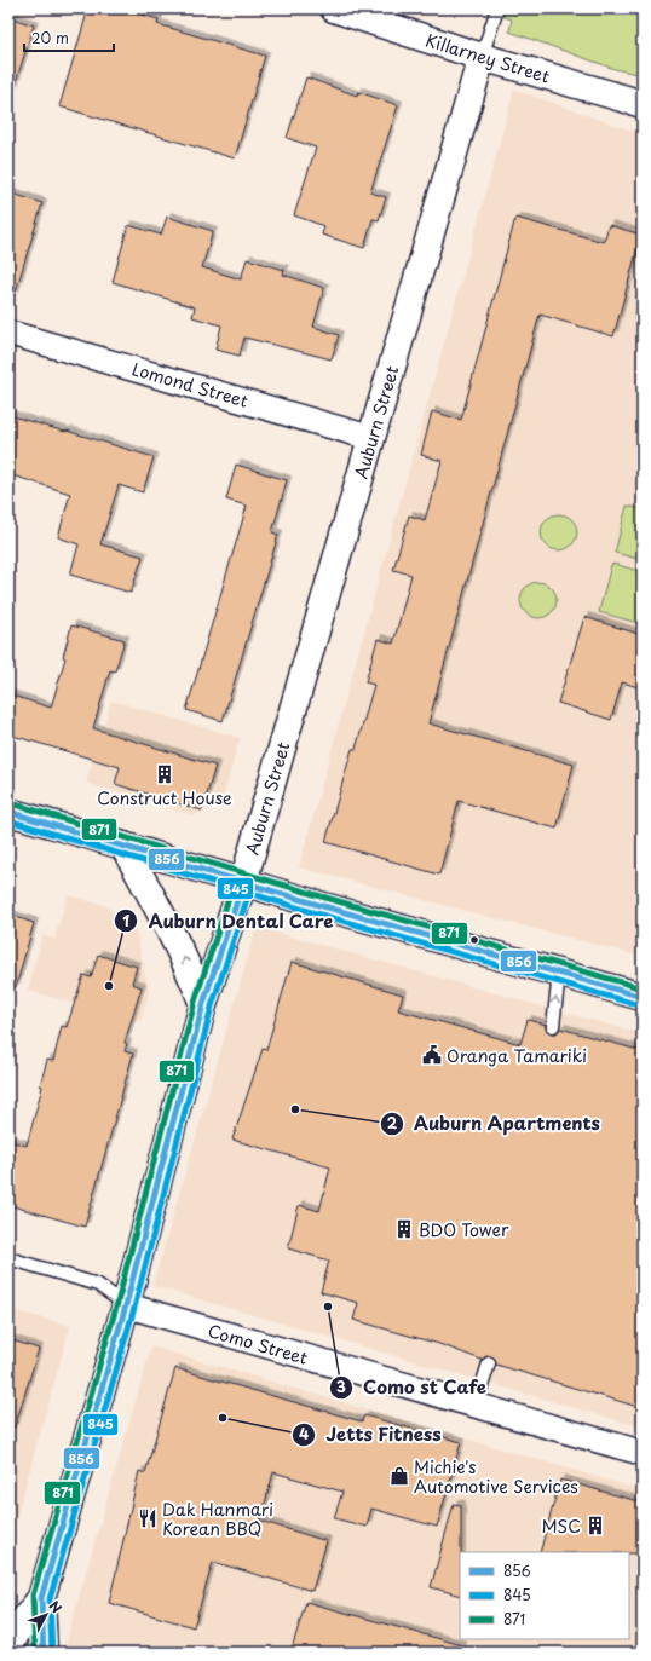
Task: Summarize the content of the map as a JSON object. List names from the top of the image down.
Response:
{
  "streets": {
    "main road": ["Killarney Street", "Auburn Street"],
    "street": ["Lomond Street", "Como Street"]
  },
  "crossings": [
    ["Killarney Street", "Auburn Street"],
    ["Lomond Street", "Auburn Street"],
    ["Auburn Street", "Como Street"]
  ],
  "places": {
    "building": ["Construct House", "BDO Tower", "MSC"],
    "other": [
      "Auburn Dental Care",
      "Auburn Apartments",
      "Como st Cafe",
      "Jetts Fitness"
    ],
    "public building": ["Oranga Tamariki"],
    "shop": ["Michie's Automotive Services"],
    "restaurant": ["Dak Hanmari Korean BBQ"]
  },
  "lines": ["transit line 871", "transit line 856", "transit line 845"],
  "legend": ["856", "845", "871"],
  "scale_bar": "20 m",
  "north": "top right"
}
